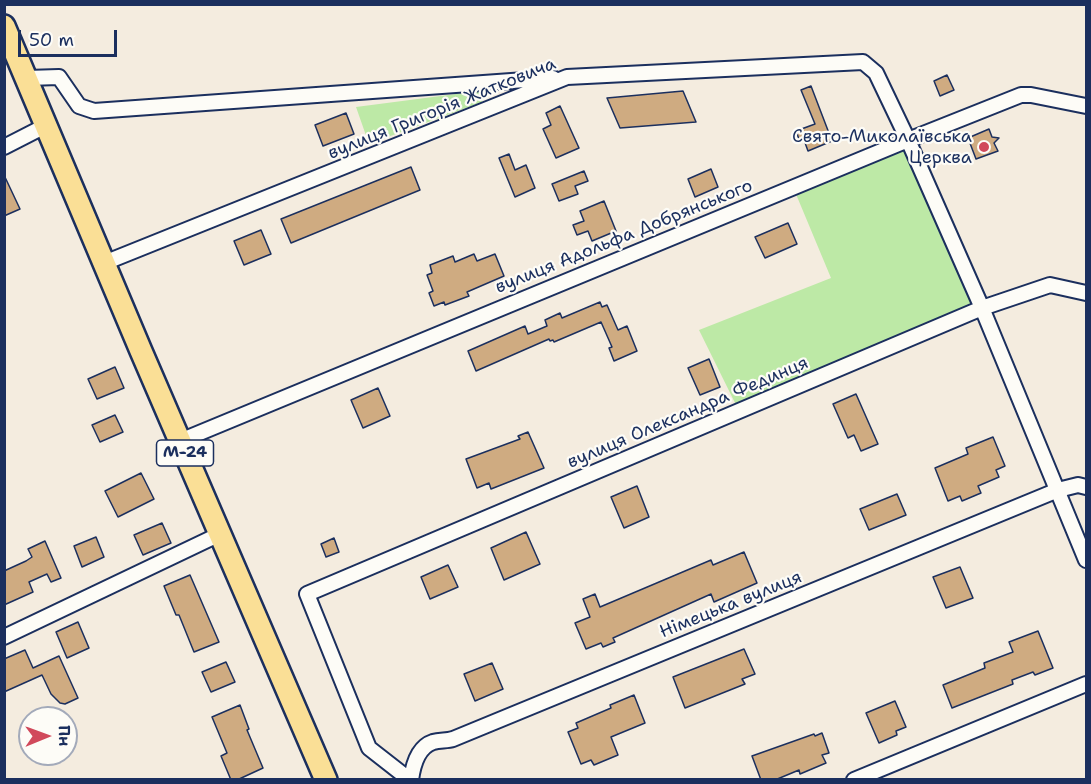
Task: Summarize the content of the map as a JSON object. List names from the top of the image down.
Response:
{
  "streets": {
    "highway": ["М-24"],
    "street": [
      "вулиця Григорія Жатковича",
      "вулиця Адольфа Добрянського",
      "вулиця Олександра Фединця",
      "Німецька вулиця"
    ]
  },
  "crossings": [
    ["вулиця Григорія Жатковича", "вулиця Адольфа Добрянського"],
    ["вулиця Григорія Жатковича", "вулиця Олександра Фединця"],
    ["вулиця Григорія Жатковича", "М-24"],
    ["вулиця Григорія Жатковича", "Німецька вулиця"],
    ["вулиця Адольфа Добрянського", "М-24"],
    ["вулиця Олександра Фединця", "Німецька вулиця"]
  ],
  "places": ["Свято-Миколаївська Церква"],
  "scale_bar": "50 m",
  "north": "right"
}
